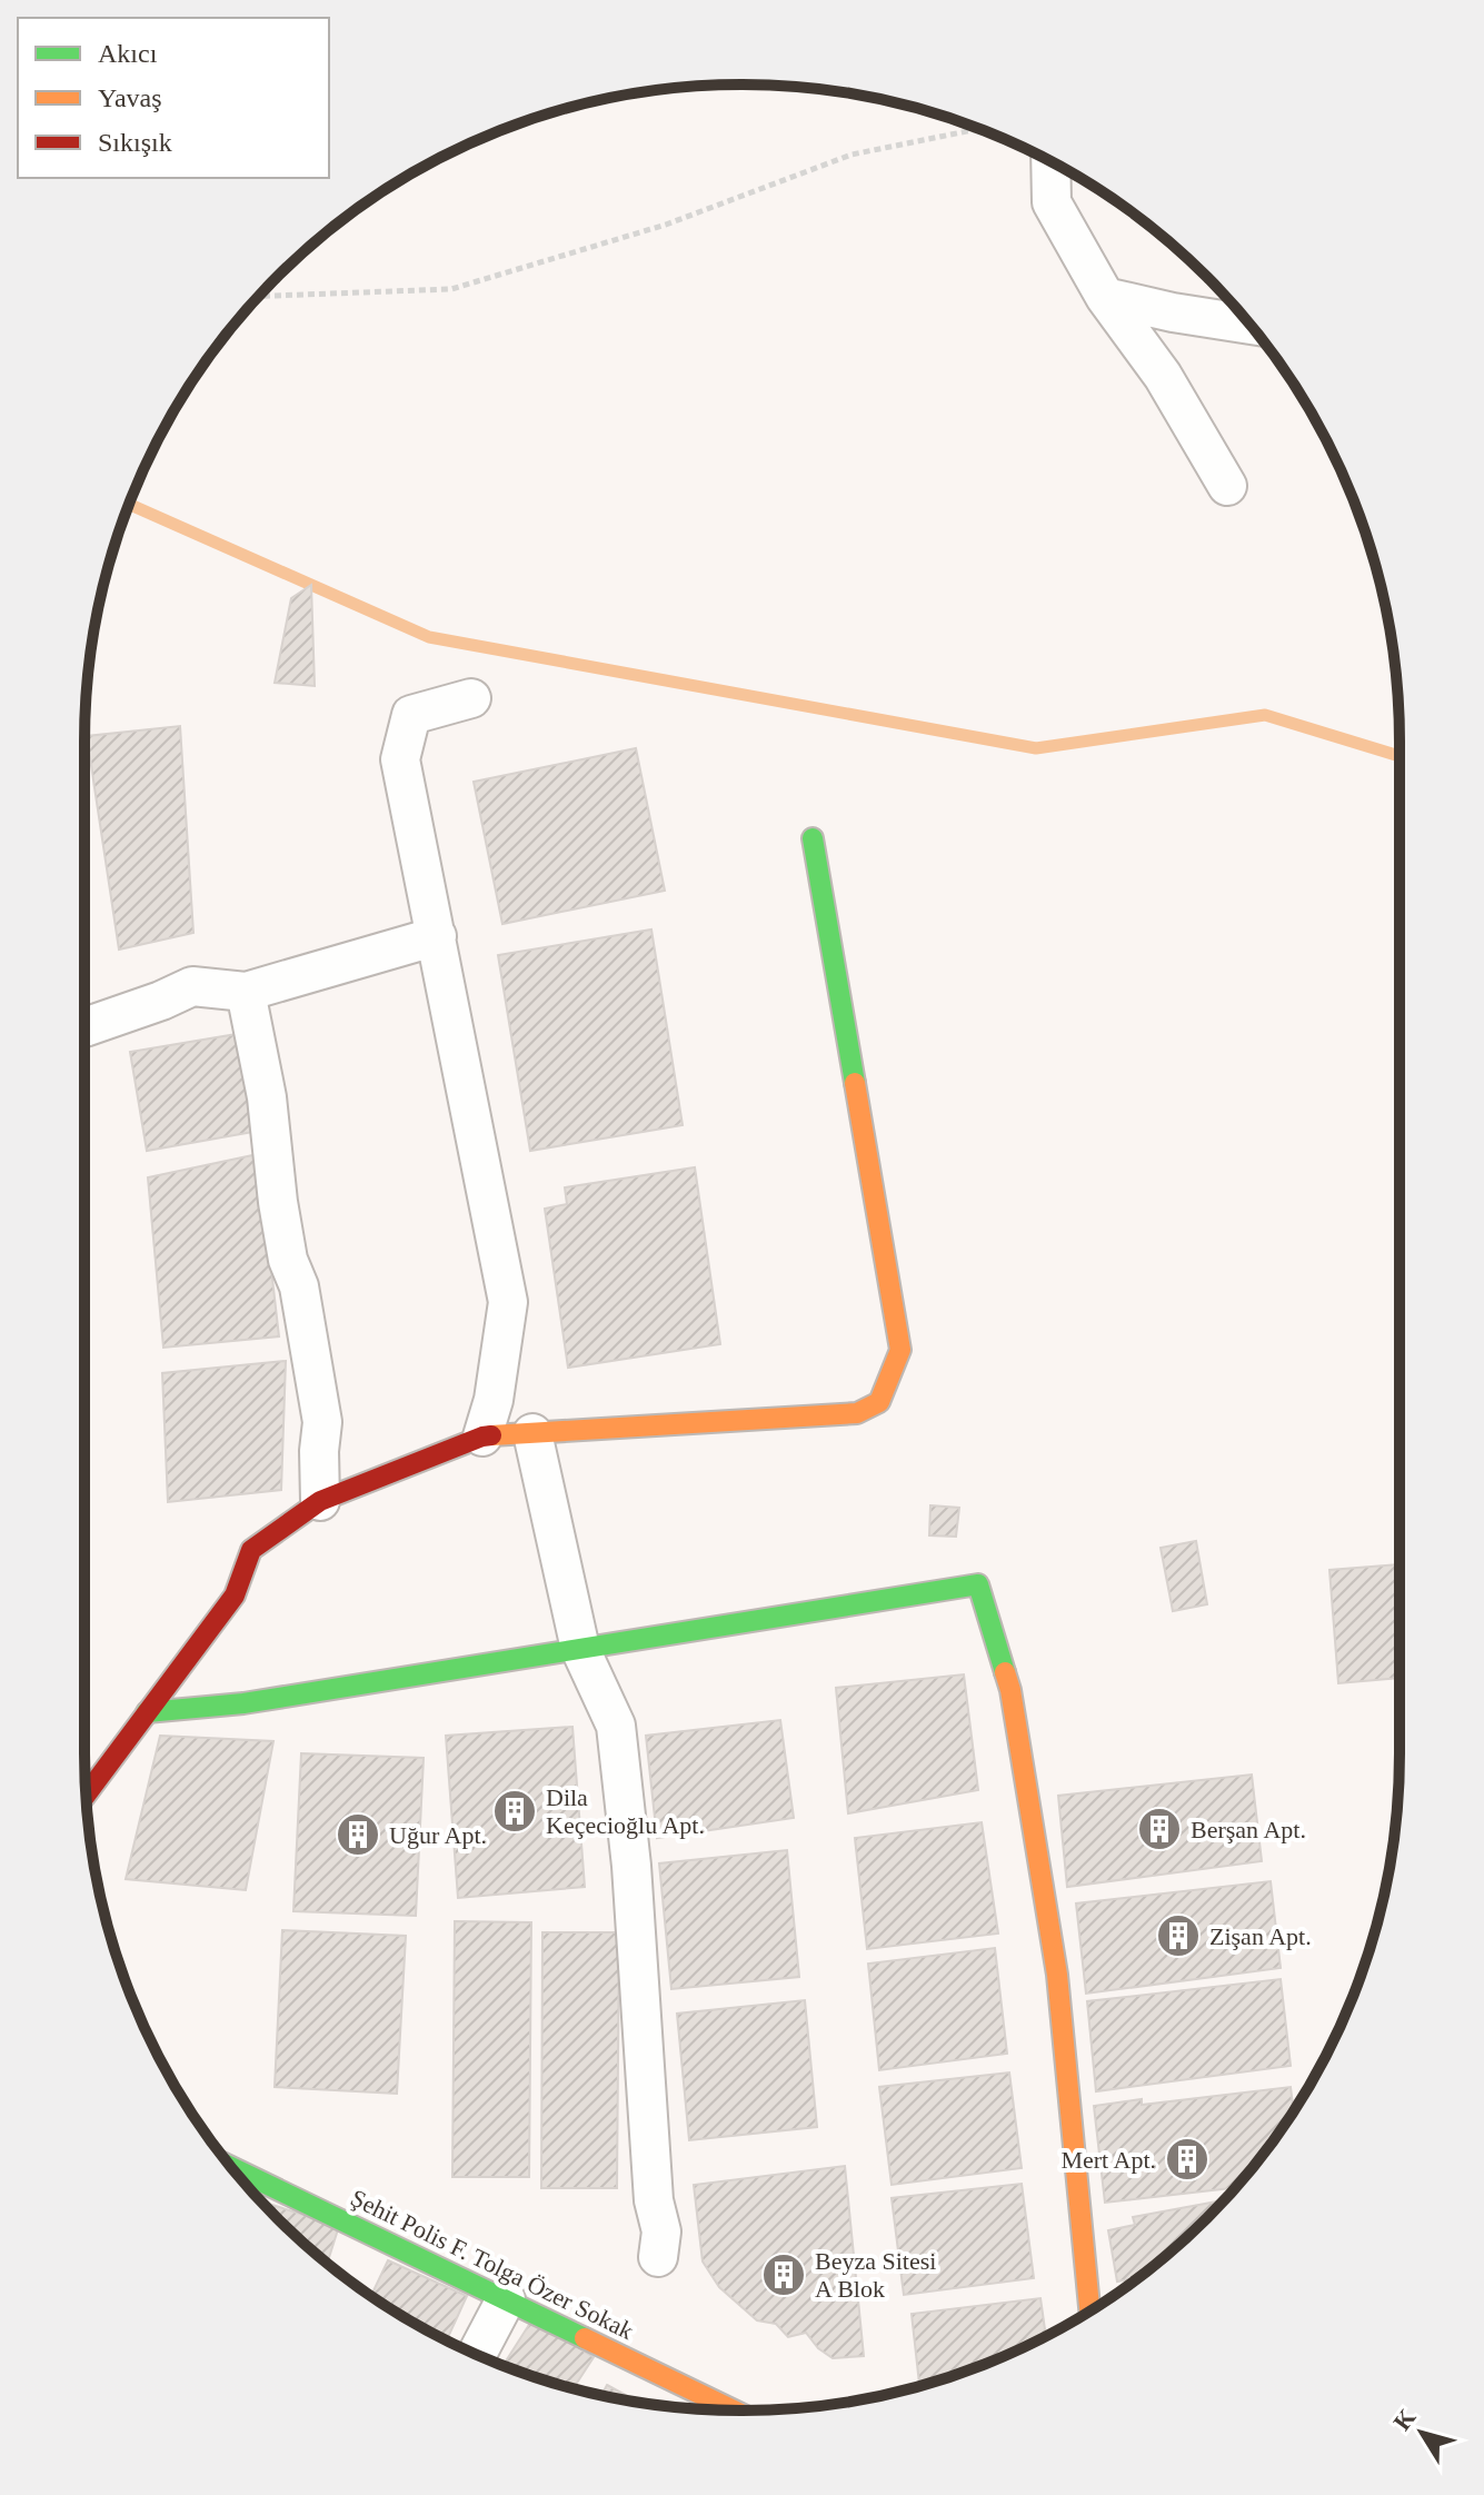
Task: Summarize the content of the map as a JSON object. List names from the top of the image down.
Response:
{
  "streets": {
    "street": ["Şehit Polis F. Tolga Özer Sokak"]
  },
  "places": {
    "building": [
      "Dila Keçecioğlu Apt.",
      "Berşan Apt.",
      "Uğur Apt.",
      "Zişan Apt.",
      "Mert Apt.",
      "Beyza Sitesi A Blok"
    ]
  },
  "legend": ["Akıcı", "Yavaş", "Sıkışık"],
  "north": "top left"
}
